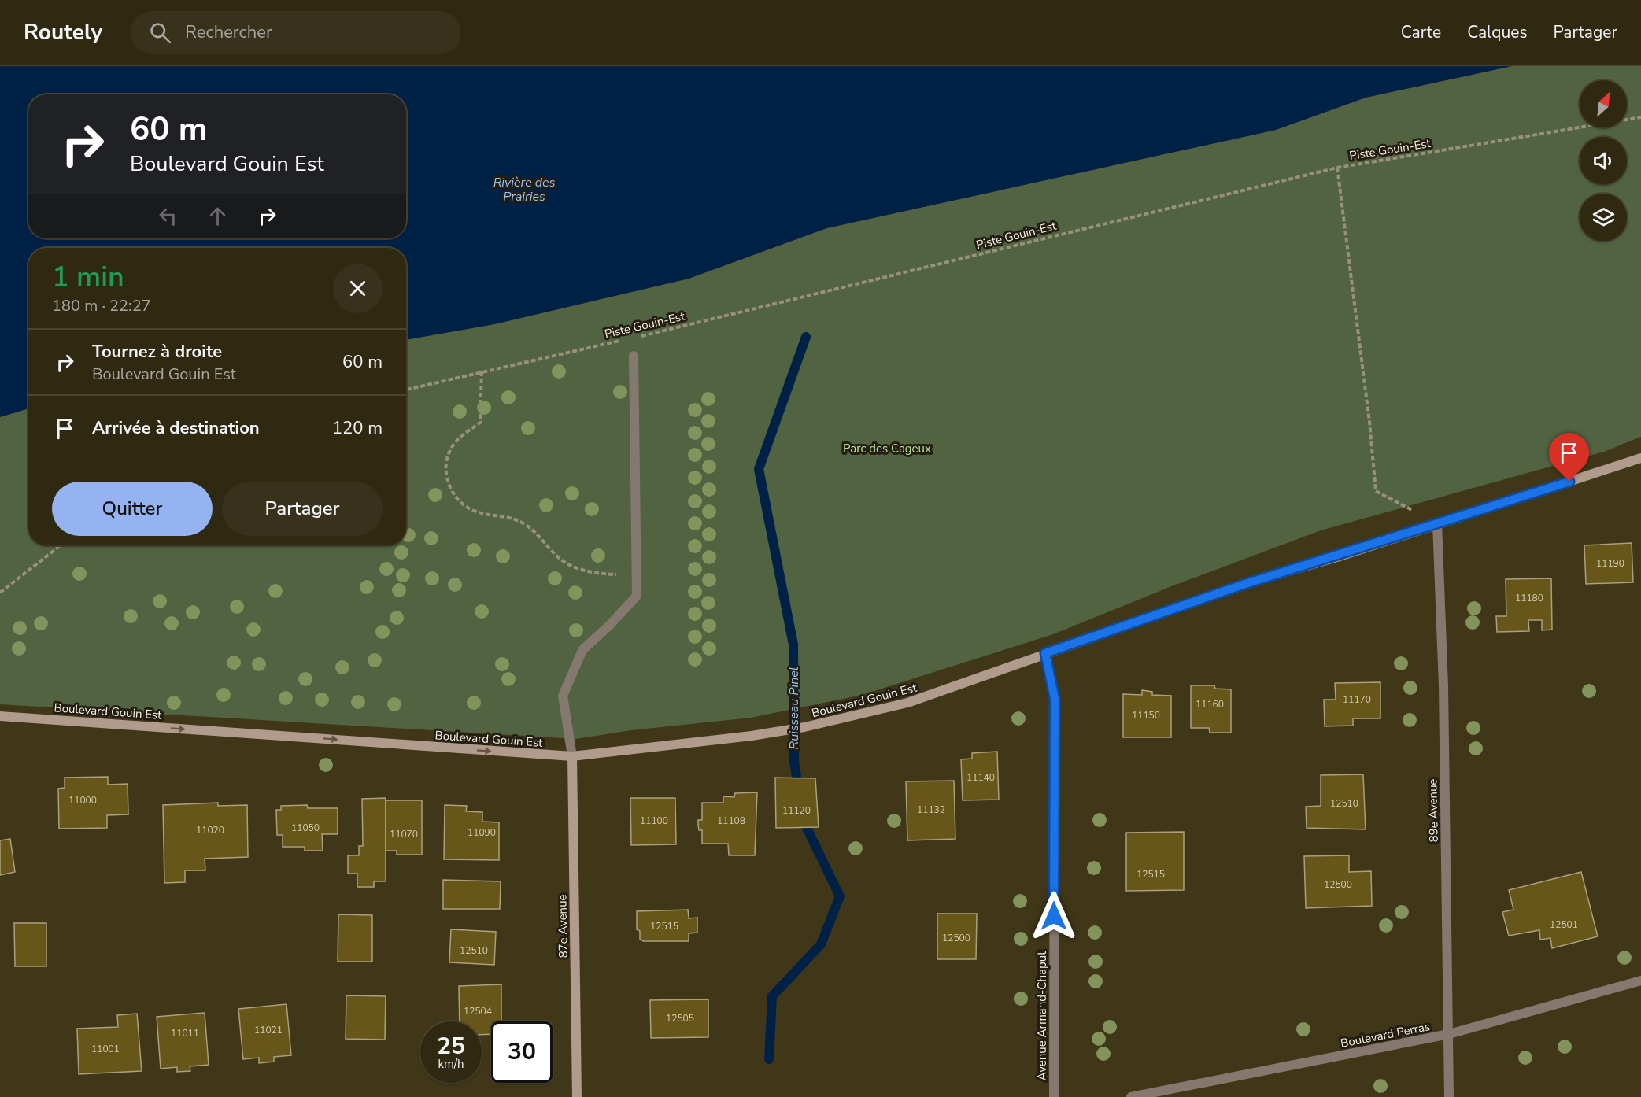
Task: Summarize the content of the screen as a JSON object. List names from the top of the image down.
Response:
{
  "streets": {
    "street": [
      "Boulevard Gouin Est",
      "89e Avenue",
      "87e Avenue",
      "Avenue Armand-Chaput",
      "Boulevard Perras"
    ],
    "path": ["Piste Gouin-Est"]
  },
  "crossings": [
    ["Boulevard Gouin Est", "89e Avenue"],
    ["Boulevard Gouin Est", "87e Avenue"],
    ["Boulevard Gouin Est", "Avenue Armand-Chaput"],
    ["89e Avenue", "Boulevard Perras"]
  ],
  "water": ["Rivière des Prairies", "Ruisseau Pinel"],
  "parks": ["Parc des Cageux"],
  "house_numbers": [
    "11190",
    "11180",
    "11170",
    "11160",
    "11150",
    "11140",
    "11000",
    "12510",
    "11132",
    "11120",
    "11100",
    "11108",
    "11050",
    "11020",
    "11090",
    "11070",
    "12515",
    "12500",
    "12501",
    "12515",
    "12500",
    "12510",
    "12504",
    "12505",
    "11021",
    "11011",
    "11001"
  ],
  "north": "top right",
  "page": {
    "header": "Routely",
    "search": "Rechercher",
    "nav": ["Carte", "Calques", "Partager"],
    "turn": ["60 m", "Boulevard Gouin Est"],
    "heading": ["1 min", "180 m · 22:27"],
    "list": [
      {
        "name": "Tournez à droite",
        "note": "Boulevard Gouin Est",
        "value": "60 m"
      },
      {
        "name": "Arrivée à destination",
        "value": "120 m"
      }
    ],
    "buttons": ["Quitter", "Partager"],
    "speed": "25 km/h",
    "limit": "30"
  }
}
